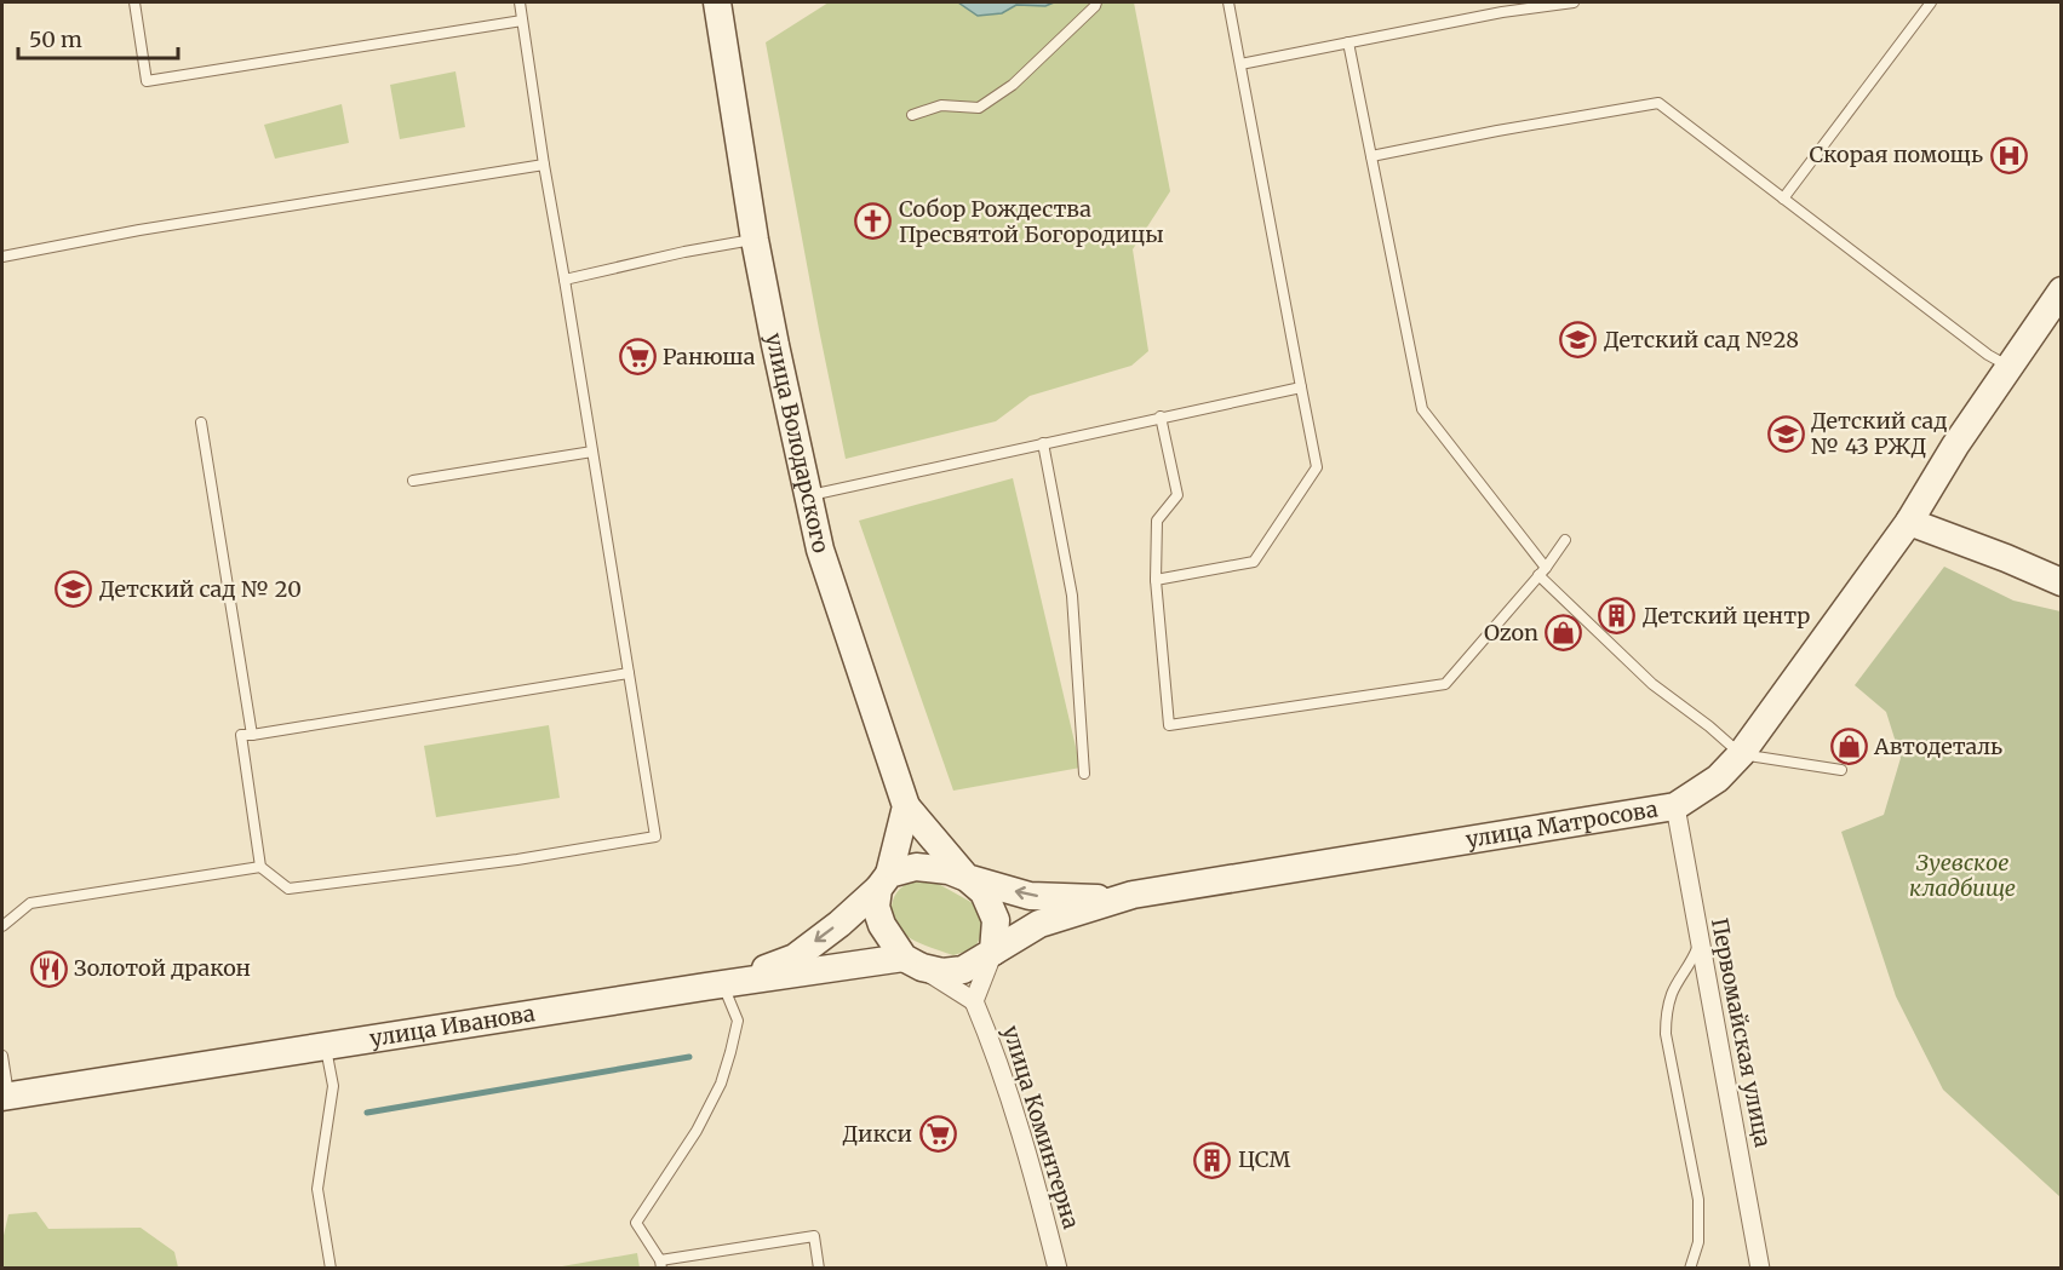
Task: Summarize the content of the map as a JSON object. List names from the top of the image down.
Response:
{
  "streets": {
    "street": [
      "улица Володарского",
      "улица Матросова",
      "улица Иванова",
      "Первомайская улица",
      "улица Коминтерна"
    ]
  },
  "crossings": [
    ["улица Матросова", "улица Иванова"],
    ["улица Матросова", "Первомайская улица"]
  ],
  "parks": ["Зуевское кладбище"],
  "places": {
    "hospital": ["Скорая помощь"],
    "church": ["Собор Рождества Пресвятой Богородицы"],
    "school or university": ["Детский сад №28", "Детский сад № 43 РЖД", "Детский сад № 20"],
    "supermarket": ["Ранюша", "Дикси"],
    "building": ["Детский центр", "ЦСМ"],
    "shop": ["Ozon", "Автодеталь"],
    "restaurant": ["Золотой дракон"]
  },
  "scale_bar": "50 m"
}
